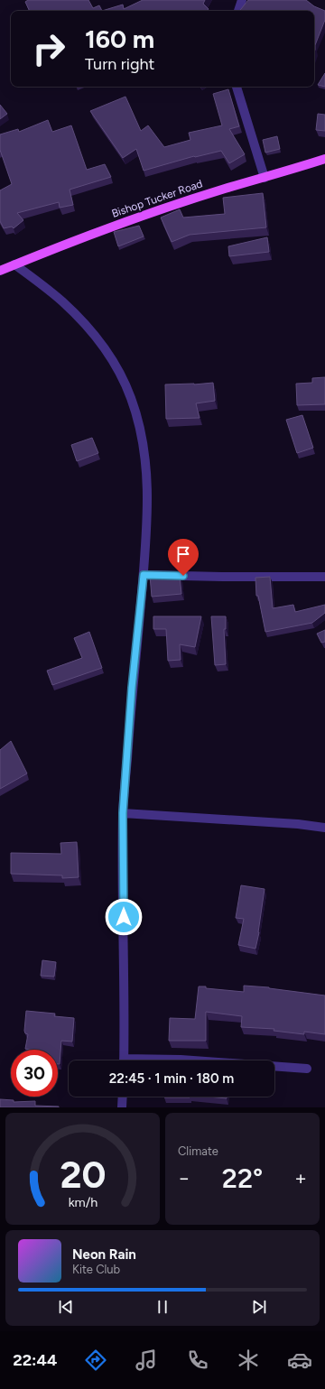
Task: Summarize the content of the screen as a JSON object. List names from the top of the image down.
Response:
{
  "streets": {
    "main road": ["Bishop Tucker Road"]
  },
  "page": {
    "turn": ["160 m", "Turn right"],
    "limit": "30",
    "trip": "22:45 · 1 min · 180 m",
    "tile": "Climate",
    "heat": ["−", "22°", "+"],
    "song": ["Neon Rain", "Kite Club"],
    "tabs": "22:44",
    "gauge": ["20", "km/h"]
  }
}
